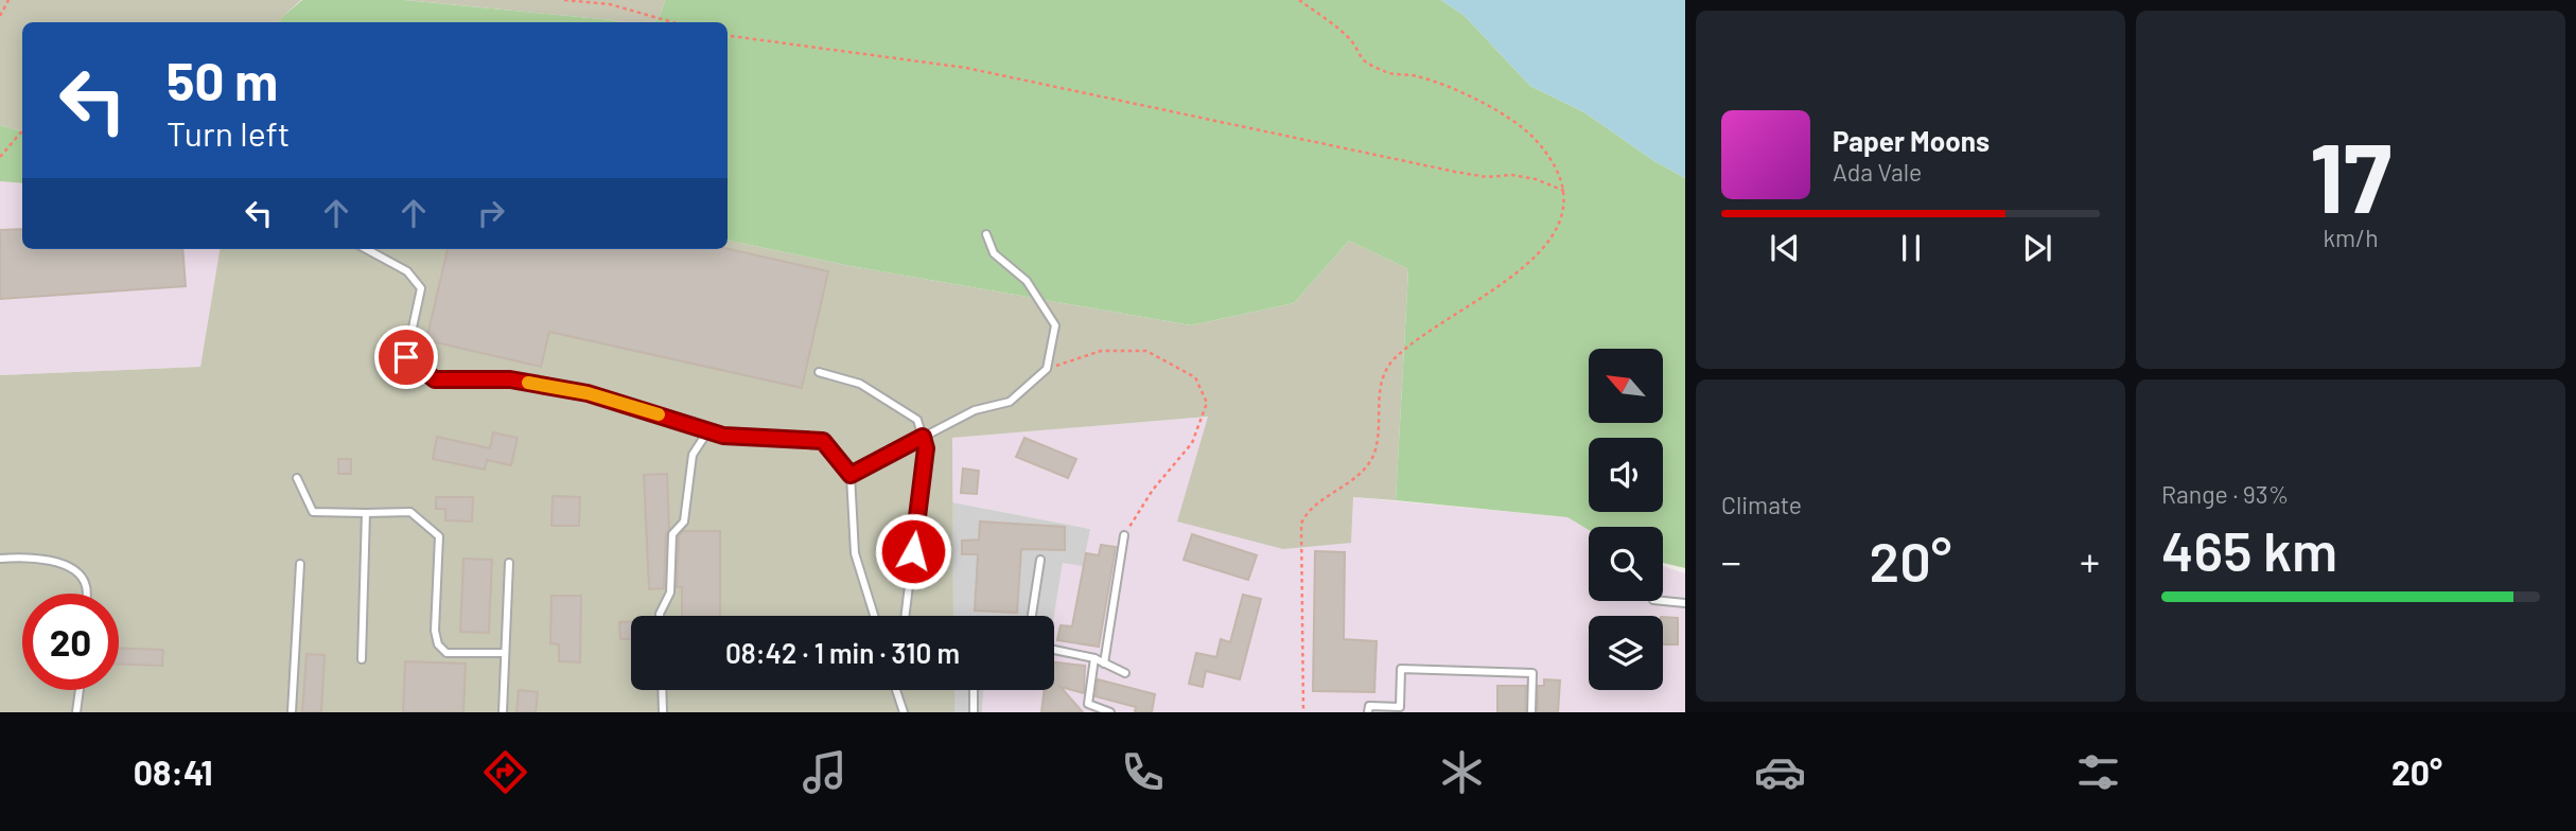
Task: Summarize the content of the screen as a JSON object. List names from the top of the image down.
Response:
{
  "north": "top left",
  "page": {
    "tile": [
      ["17", "km/h"],
      "Climate",
      ["Range · 93%", "465 km"]
    ],
    "turn": ["50 m", "Turn left"],
    "song": ["Paper Moons", "Ada Vale"],
    "heat": ["−", "20°", "+"],
    "limit": "20",
    "trip": "08:42 · 1 min · 310 m",
    "tabs": ["08:41", "20°"]
  }
}
